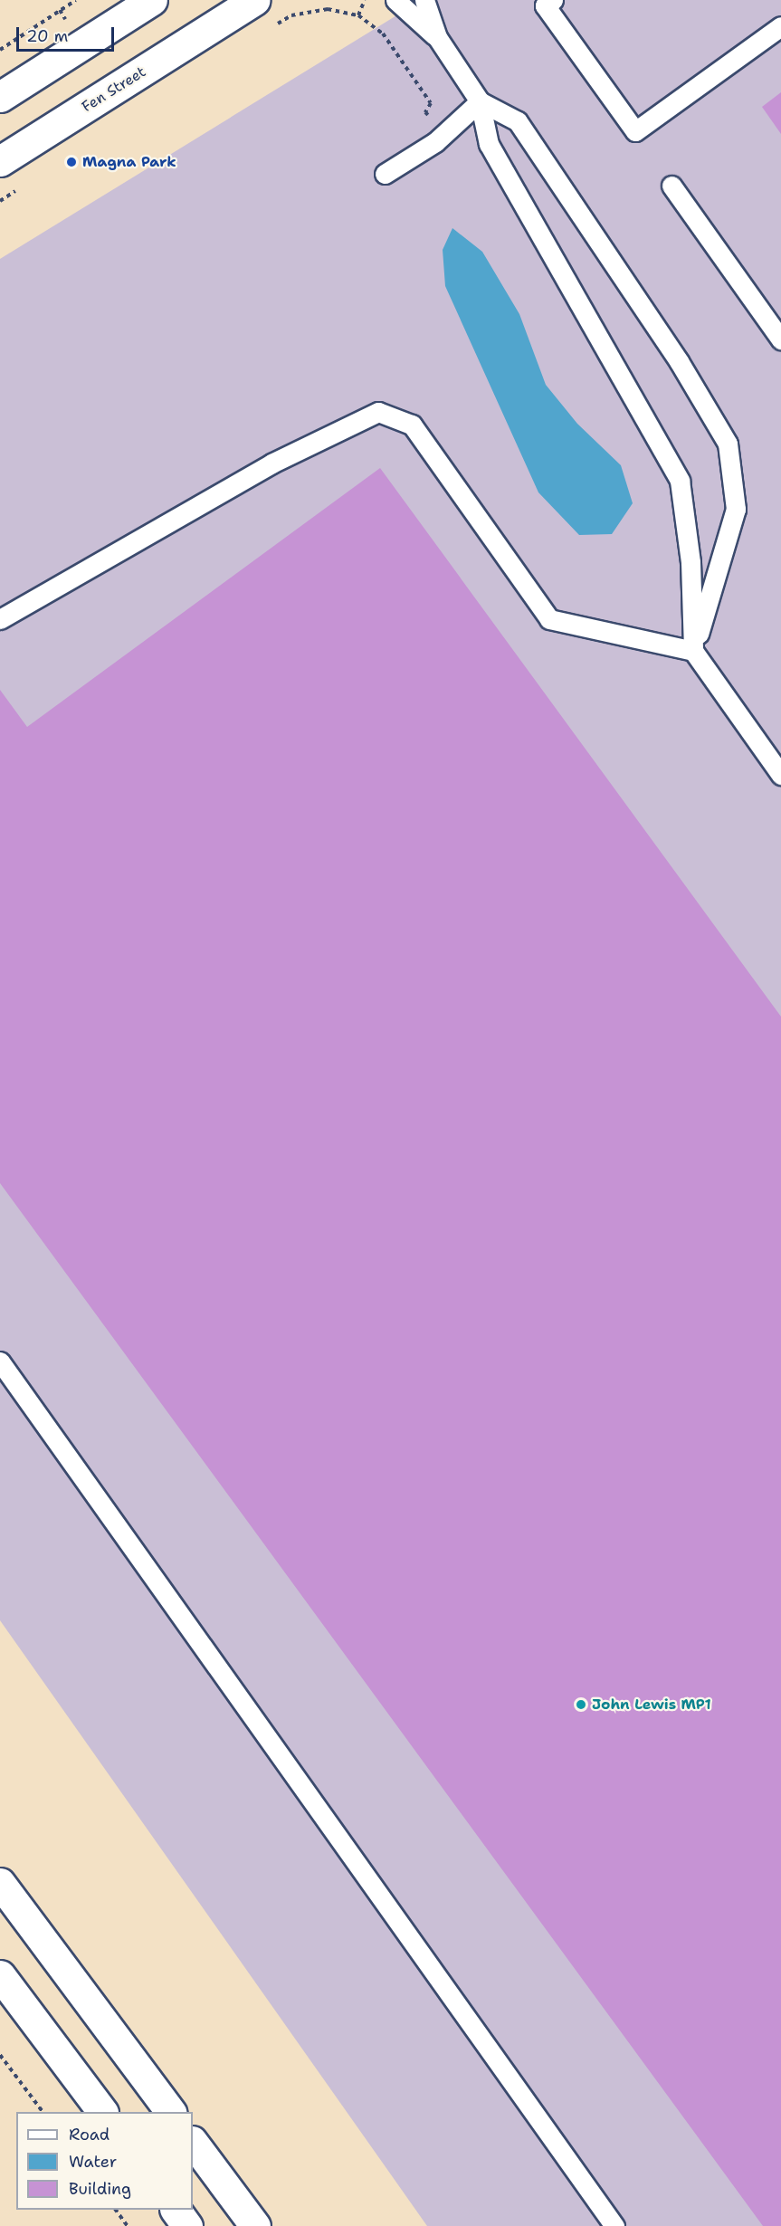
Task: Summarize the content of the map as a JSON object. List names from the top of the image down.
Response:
{
  "streets": {
    "main road": ["Fen Street"]
  },
  "places": ["Magna Park", "John Lewis MP1"],
  "legend": ["Road", "Water", "Building"],
  "scale_bar": "20 m"
}
